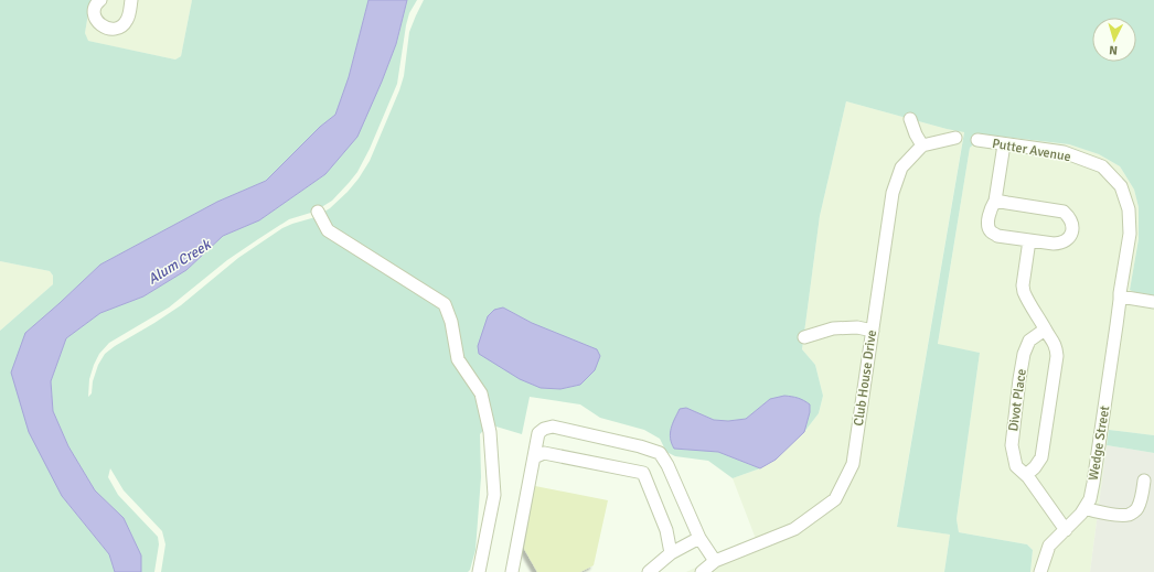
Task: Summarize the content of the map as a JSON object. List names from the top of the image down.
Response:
{
  "streets": {
    "street": [
      "Putter Avenue",
      "Club House Drive",
      "Divot Place",
      "Wedge Street"
    ]
  },
  "crossings": [
    ["Putter Avenue", "Wedge Street"],
    ["Divot Place", "Wedge Street"]
  ],
  "water": ["Alum Creek"],
  "north": "bottom"
}
